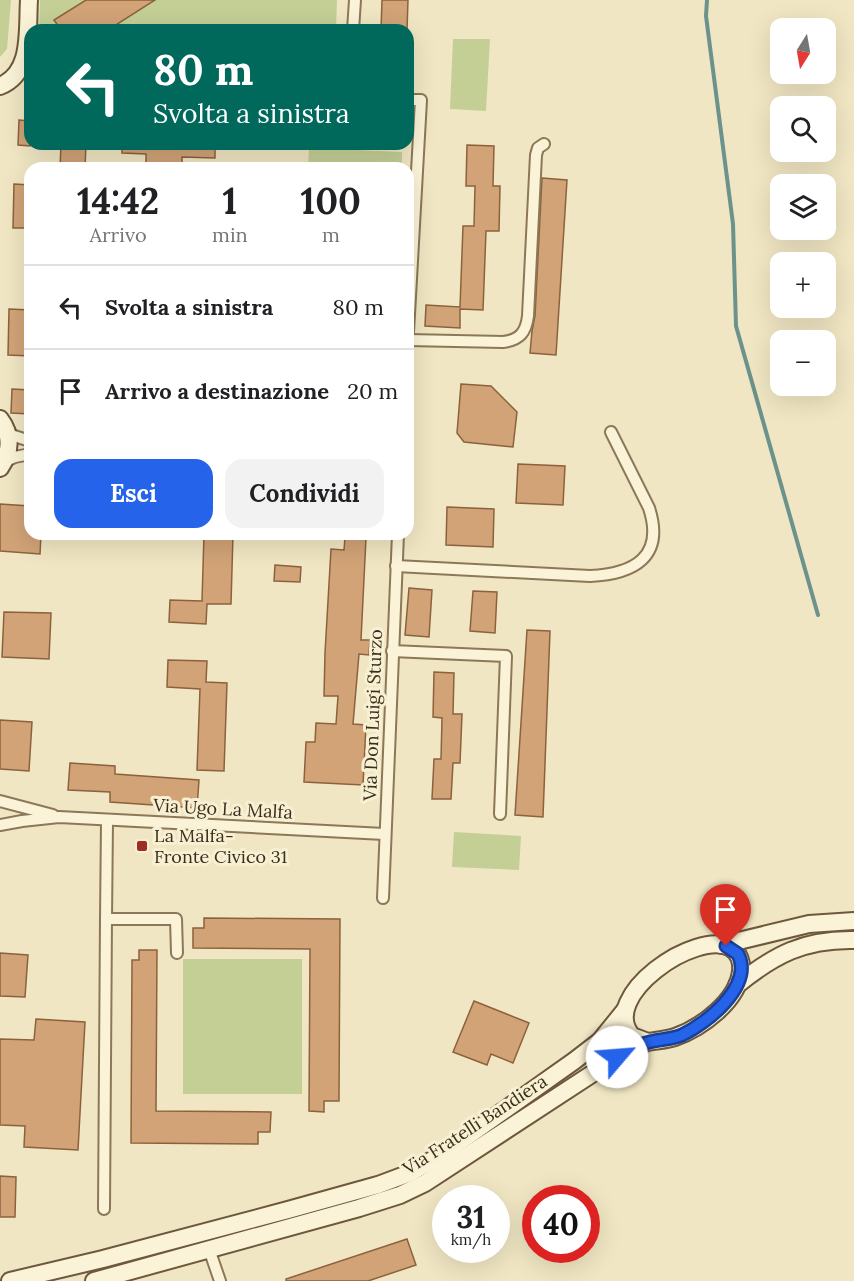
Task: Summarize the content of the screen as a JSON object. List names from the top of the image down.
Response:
{
  "streets": {
    "street": ["Via Don Luigi Sturzo", "Via Ugo La Malfa", "Via Fratelli Bandiera"]
  },
  "crossings": [
    ["Via Don Luigi Sturzo", "Via Ugo La Malfa"]
  ],
  "places": {
    "transit": ["La Malfa- Fronte Civico 31"]
  },
  "north": "bottom",
  "page": {
    "map_buttons": ["+", "−"],
    "turn": ["80 m", "Svolta a sinistra"],
    "eta": [
      "14:42",
      "Arrivo",
      "1",
      "min",
      "100",
      "m"
    ],
    "list": [
      {
        "name": "Svolta a sinistra",
        "value": "80 m"
      },
      {
        "name": "Arrivo a destinazione",
        "value": "20 m"
      }
    ],
    "buttons": ["Esci", "Condividi"],
    "speed": "31 km/h",
    "limit": "40"
  }
}
